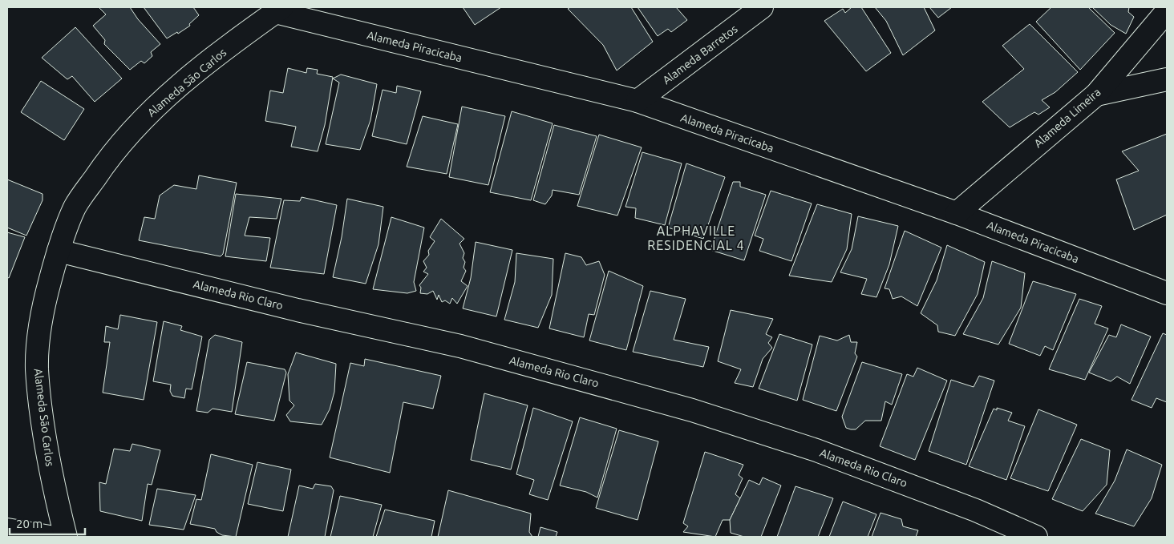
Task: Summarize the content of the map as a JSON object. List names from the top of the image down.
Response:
{
  "streets": {
    "street": [
      "Alameda Piracicaba",
      "Alameda Barretos",
      "Alameda São Carlos",
      "Alameda Limeira",
      "Alameda Rio Claro"
    ]
  },
  "crossings": [
    ["Alameda Piracicaba", "Alameda Barretos"],
    ["Alameda Piracicaba", "Alameda São Carlos"],
    ["Alameda Piracicaba", "Alameda Limeira"],
    ["Alameda São Carlos", "Alameda Rio Claro"]
  ],
  "districts": ["ALPHAVILLE RESIDENCIAL 4"],
  "scale_bar": "20 m"
}
